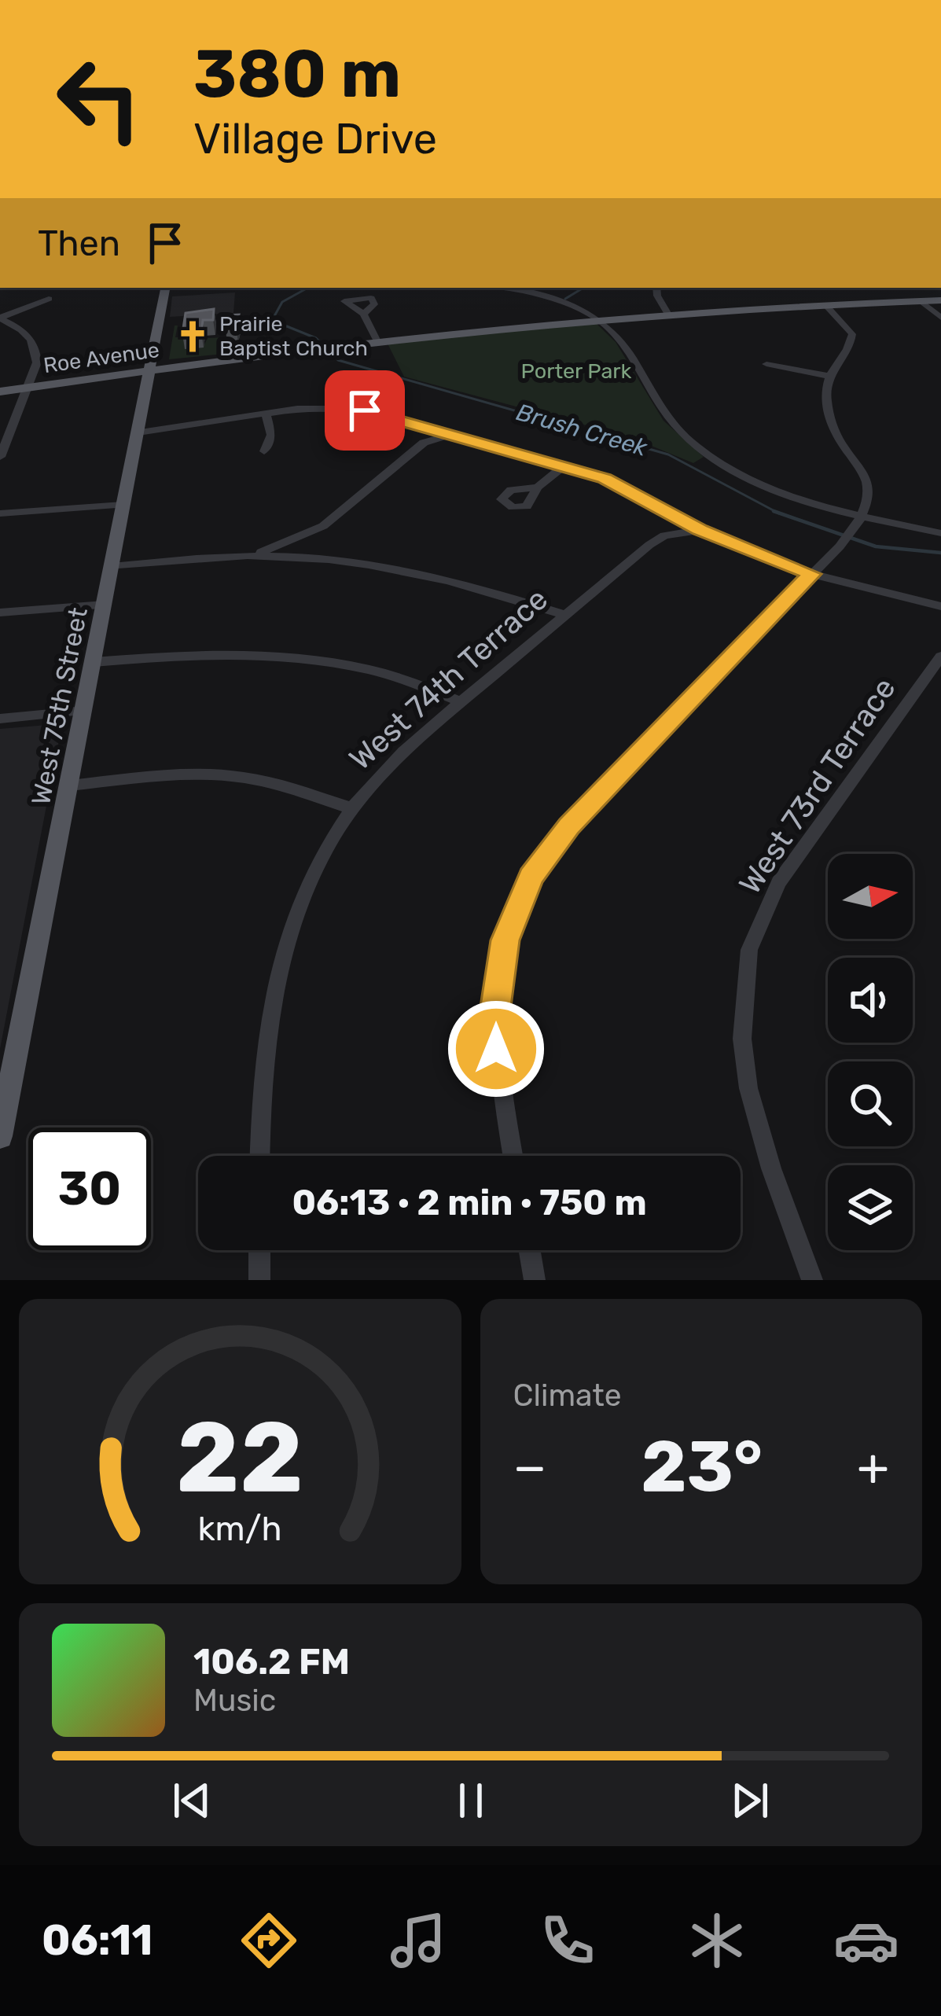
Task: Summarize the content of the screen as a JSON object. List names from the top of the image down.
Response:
{
  "streets": {
    "main road": ["Roe Avenue", "West 75th Street"],
    "street": ["West 74th Terrace", "West 73rd Terrace"]
  },
  "crossings": [
    ["Roe Avenue", "West 75th Street"]
  ],
  "water": ["Brush Creek"],
  "parks": ["Porter Park"],
  "places": {
    "church": ["Prairie Baptist Church"]
  },
  "north": "right",
  "page": {
    "turn": ["380 m", "Village Drive"],
    "then": "Then",
    "limit": "30",
    "trip": "06:13 · 2 min · 750 m",
    "tile": "Climate",
    "heat": ["−", "23°", "+"],
    "song": ["106.2 FM", "Music"],
    "tabs": "06:11",
    "gauge": ["22", "km/h"]
  }
}
